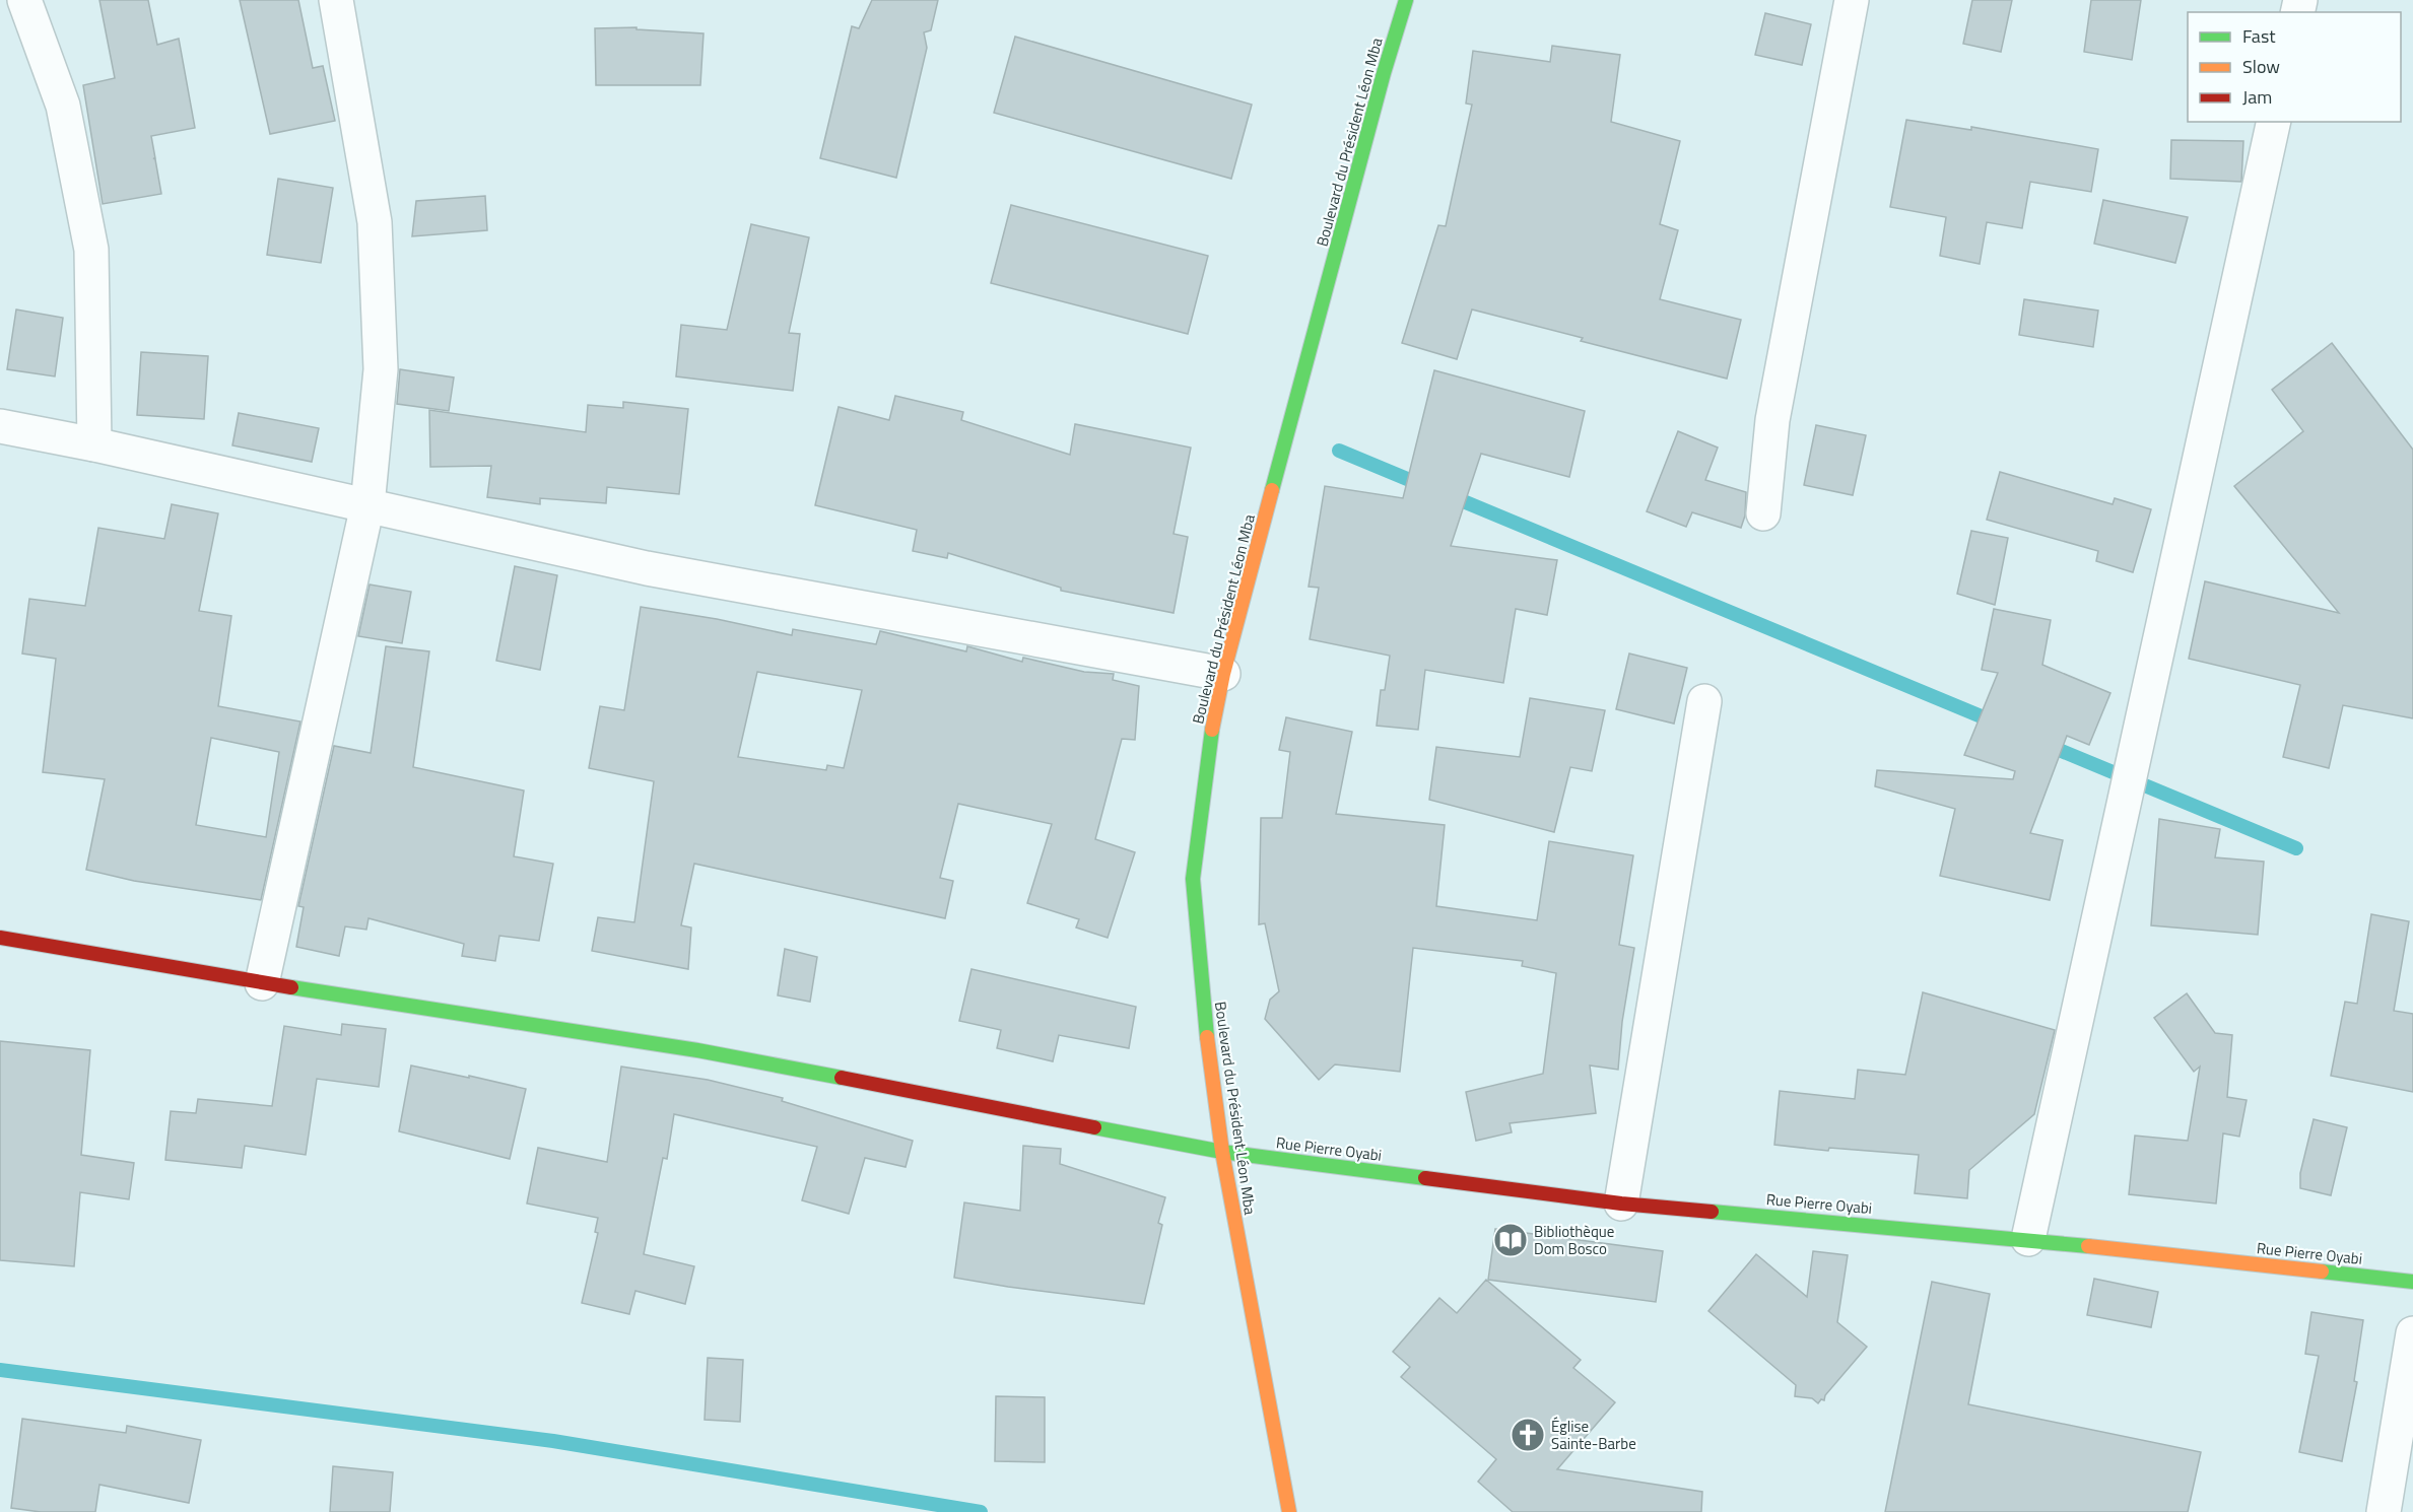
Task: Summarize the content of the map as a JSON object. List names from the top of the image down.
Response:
{
  "streets": {
    "street": ["Boulevard du Président Léon Mba", "Rue Pierre Oyabi"]
  },
  "crossings": [
    ["Boulevard du Président Léon Mba", "Rue Pierre Oyabi"]
  ],
  "places": {
    "library": ["Bibliothèque Dom Bosco"],
    "church": ["Église Sainte-Barbe"]
  },
  "legend": ["Fast", "Slow", "Jam"]
}
